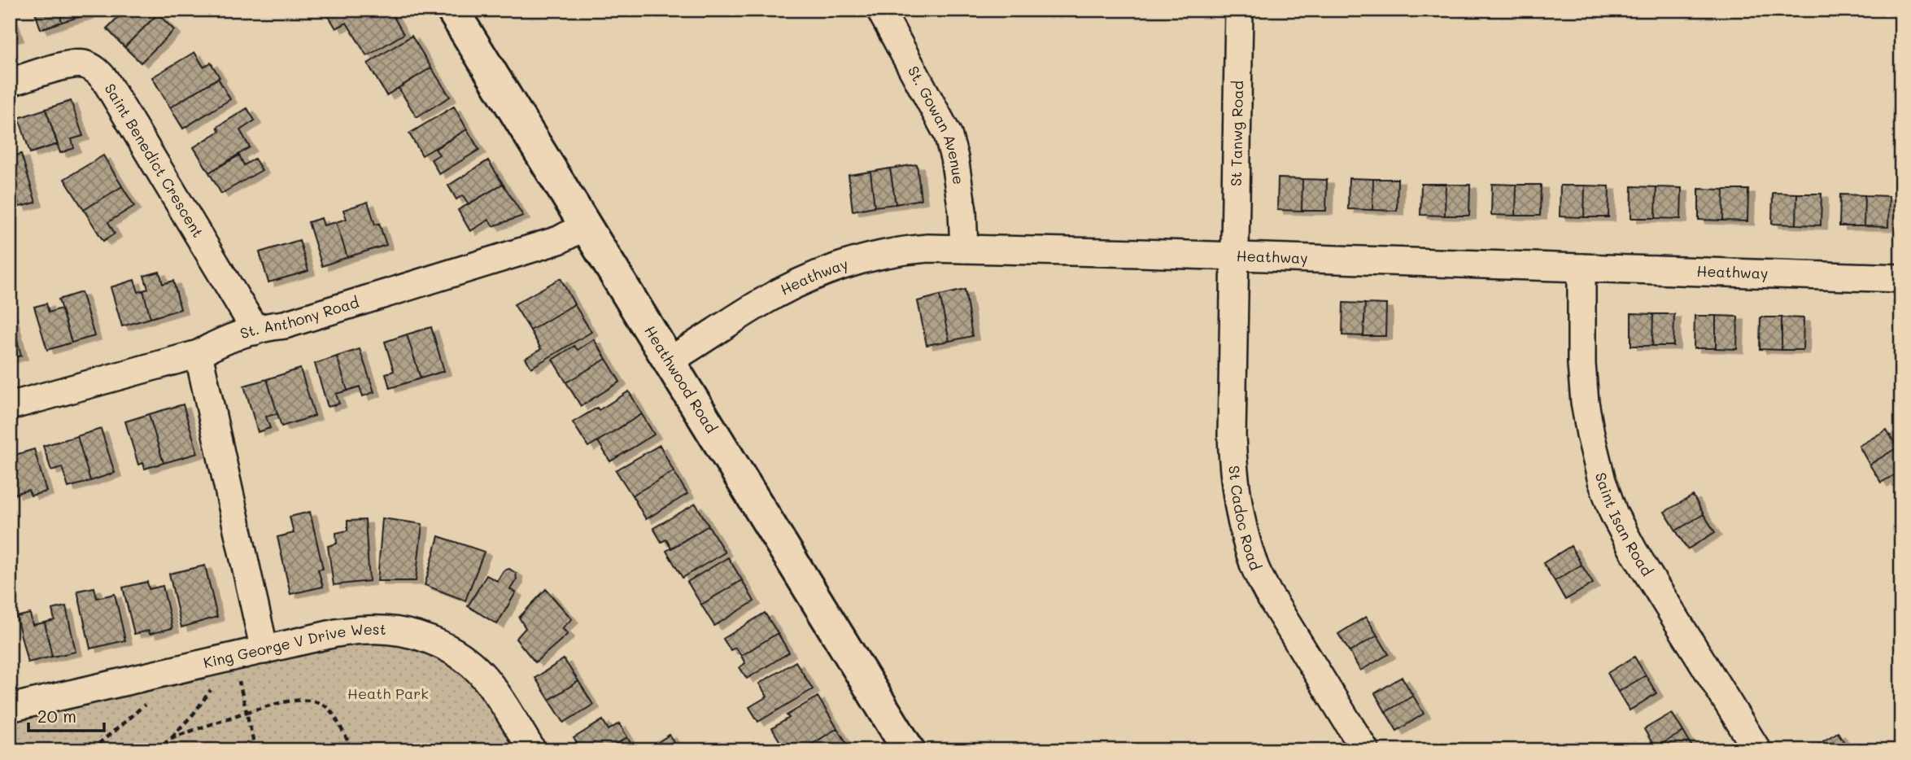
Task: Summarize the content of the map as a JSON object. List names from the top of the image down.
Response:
{
  "streets": {
    "street": [
      "St. Gowan Avenue",
      "St Tanwg Road",
      "Saint Benedict Crescent",
      "Heathway",
      "St. Anthony Road",
      "Heathwood Road",
      "St Cadoc Road",
      "Saint Isan Road",
      "King George V Drive West"
    ]
  },
  "crossings": [
    ["St. Gowan Avenue", "Heathway"],
    ["St Tanwg Road", "Heathway"],
    ["St Tanwg Road", "St Cadoc Road"],
    ["Saint Benedict Crescent", "St. Anthony Road"],
    ["Heathway", "Heathwood Road"],
    ["Heathway", "St Cadoc Road"],
    ["Heathway", "Saint Isan Road"],
    ["St. Anthony Road", "Heathwood Road"]
  ],
  "parks": ["Heath Park"],
  "scale_bar": "20 m"
}
